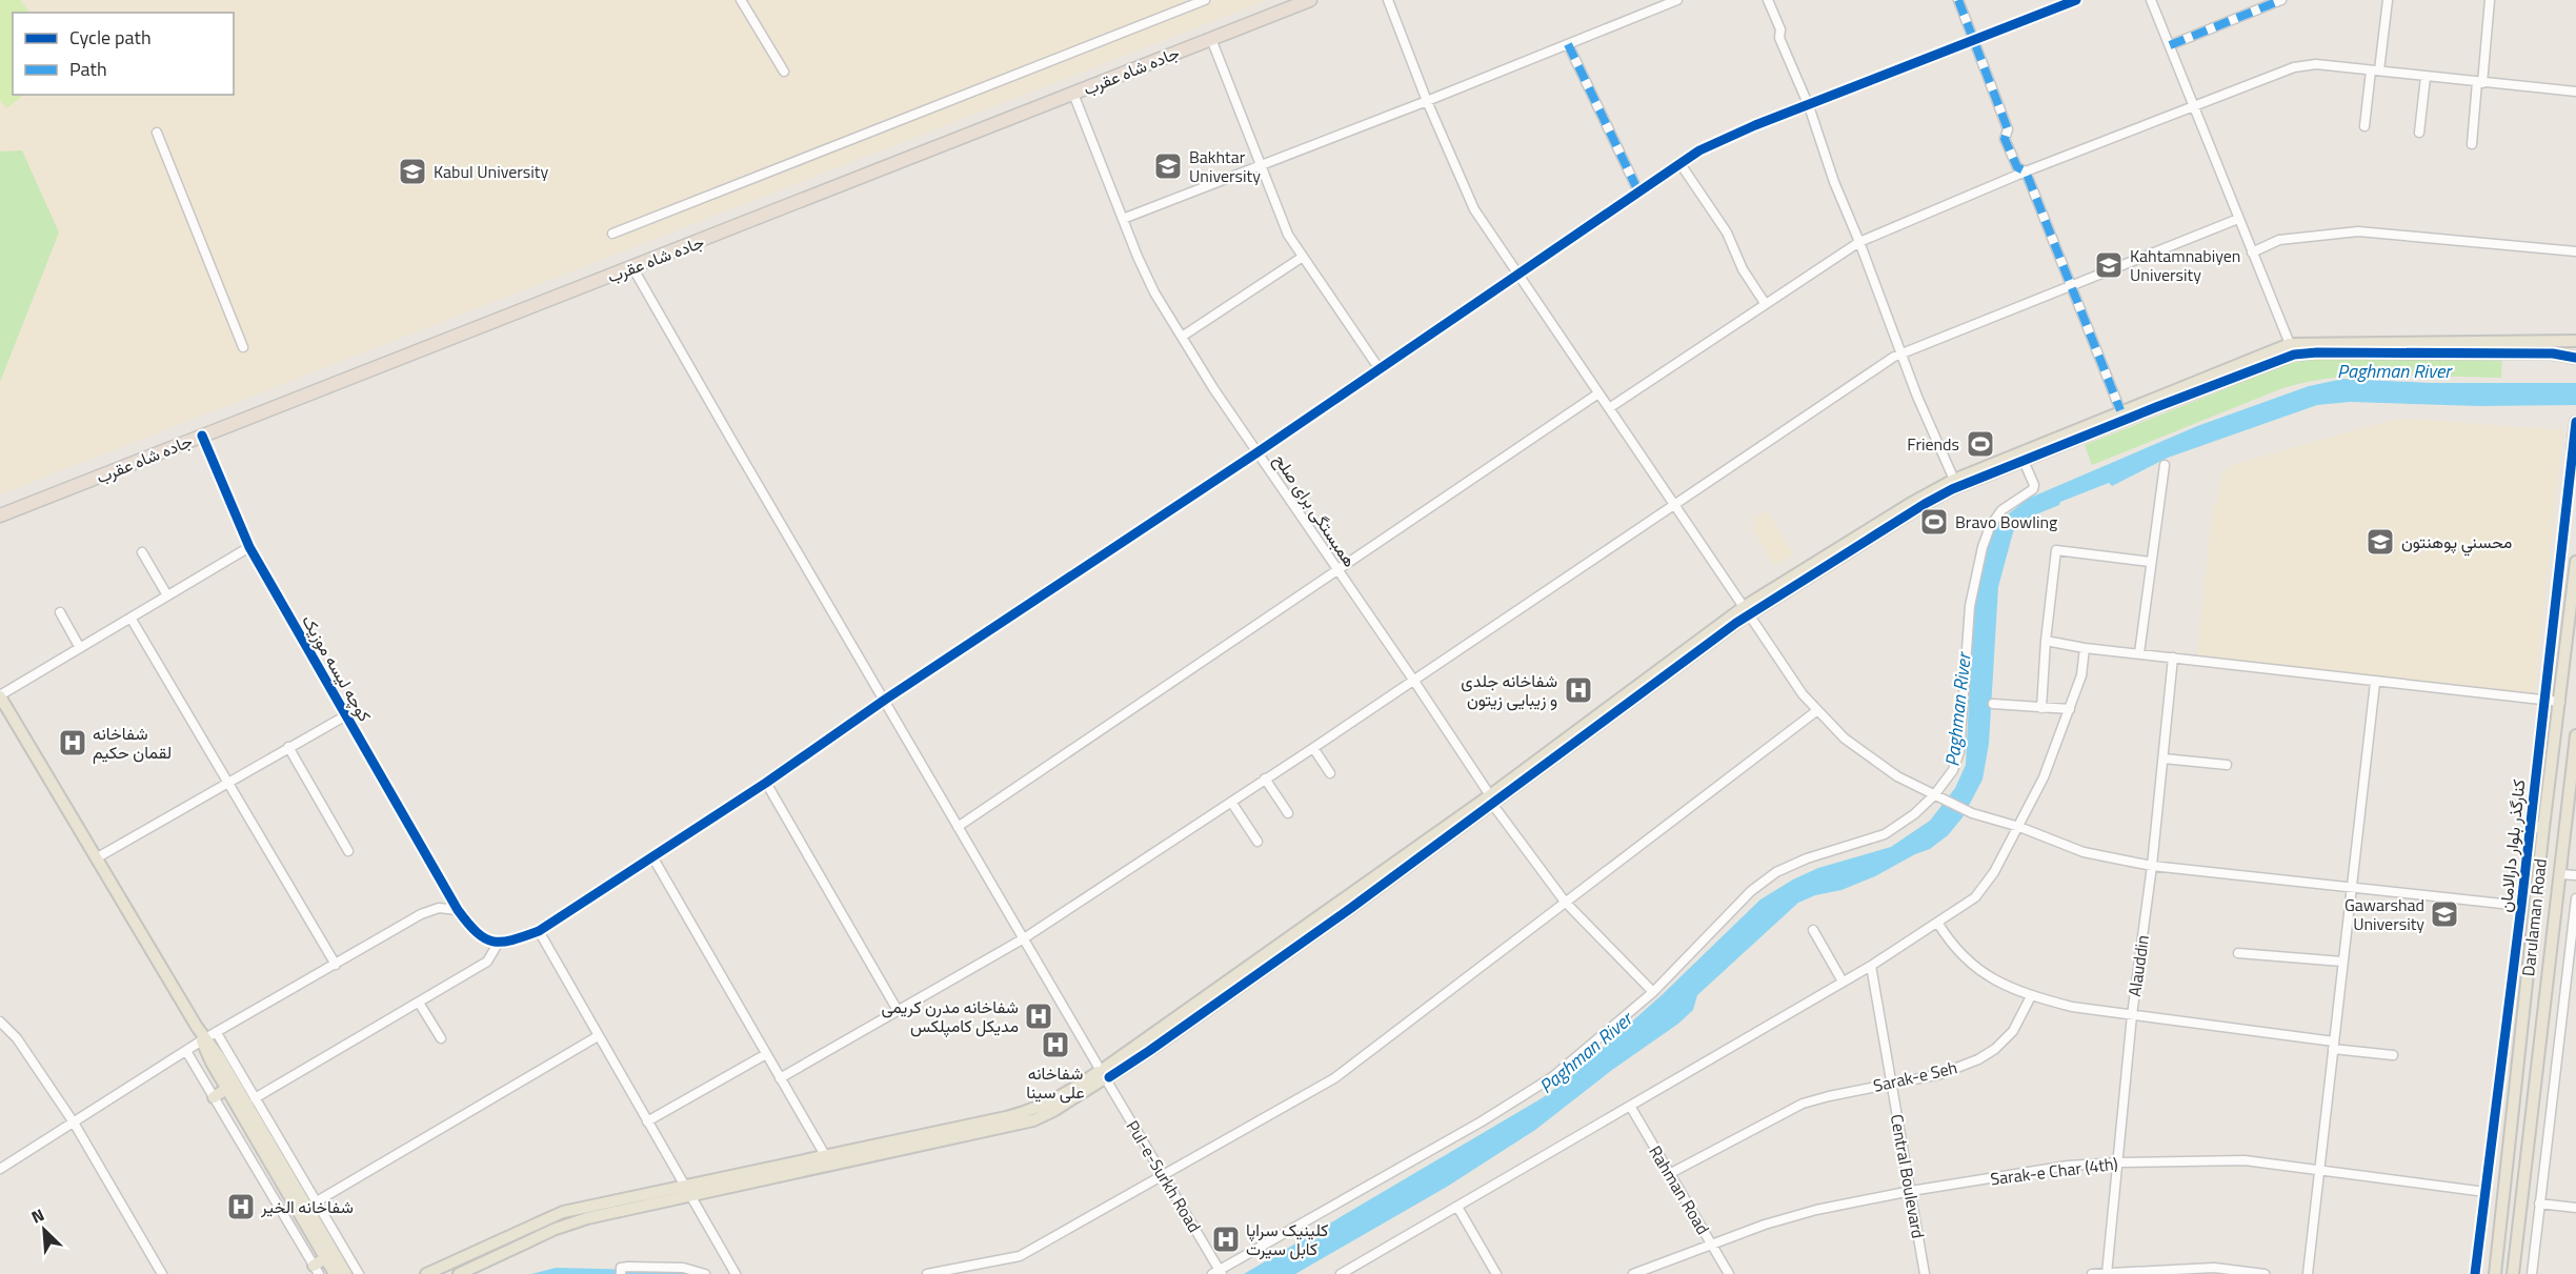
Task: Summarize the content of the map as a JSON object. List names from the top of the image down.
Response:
{
  "streets": {
    "highway": ["جاده شاه عقرب"],
    "main road": ["کنارگذر بلوار دارالامان", "Darulaman Road"],
    "street": [
      "همبستگی برای صلح",
      "کوچه لیسه موزیک",
      "Alauddin",
      "Sarak-e Seh",
      "Sarak-e Char (4th)",
      "Pul-e-Surkh Road",
      "Central Boulevard",
      "Rahman Road"
    ]
  },
  "crossings": [
    ["جاده شاه عقرب", "همبستگی برای صلح"],
    ["جاده شاه عقرب", "کوچه لیسه موزیک"],
    ["جاده شاه عقرب", "Pul-e-Surkh Road"],
    ["کنارگذر بلوار دارالامان", "Sarak-e Char (4th)"],
    ["Alauddin", "Sarak-e Char (4th)"],
    ["Sarak-e Seh", "Central Boulevard"],
    ["Sarak-e Seh", "Rahman Road"],
    ["Sarak-e Char (4th)", "Central Boulevard"],
    ["Sarak-e Char (4th)", "Rahman Road"]
  ],
  "water": ["Paghman River"],
  "places": {
    "school or university": [
      "Bakhtar University",
      "Kabul University",
      "Kahtamnabiyen University",
      "محسني پوهنتون",
      "Gawarshad University"
    ],
    "sports": ["Friends", "Bravo Bowling"],
    "hospital": [
      "شفاخانه جلدی و زیبایی زیتون",
      "شفاخانه لقمان حکیم",
      "شفاخانه مدرن کریمی مدیکل کامپلکس",
      "شفاخانه علی سینا",
      "شفاخانه الخیر",
      "کلینیک سراپا کابل سیرت"
    ]
  },
  "legend": ["Cycle path", "Path"],
  "north": "top left"
}
